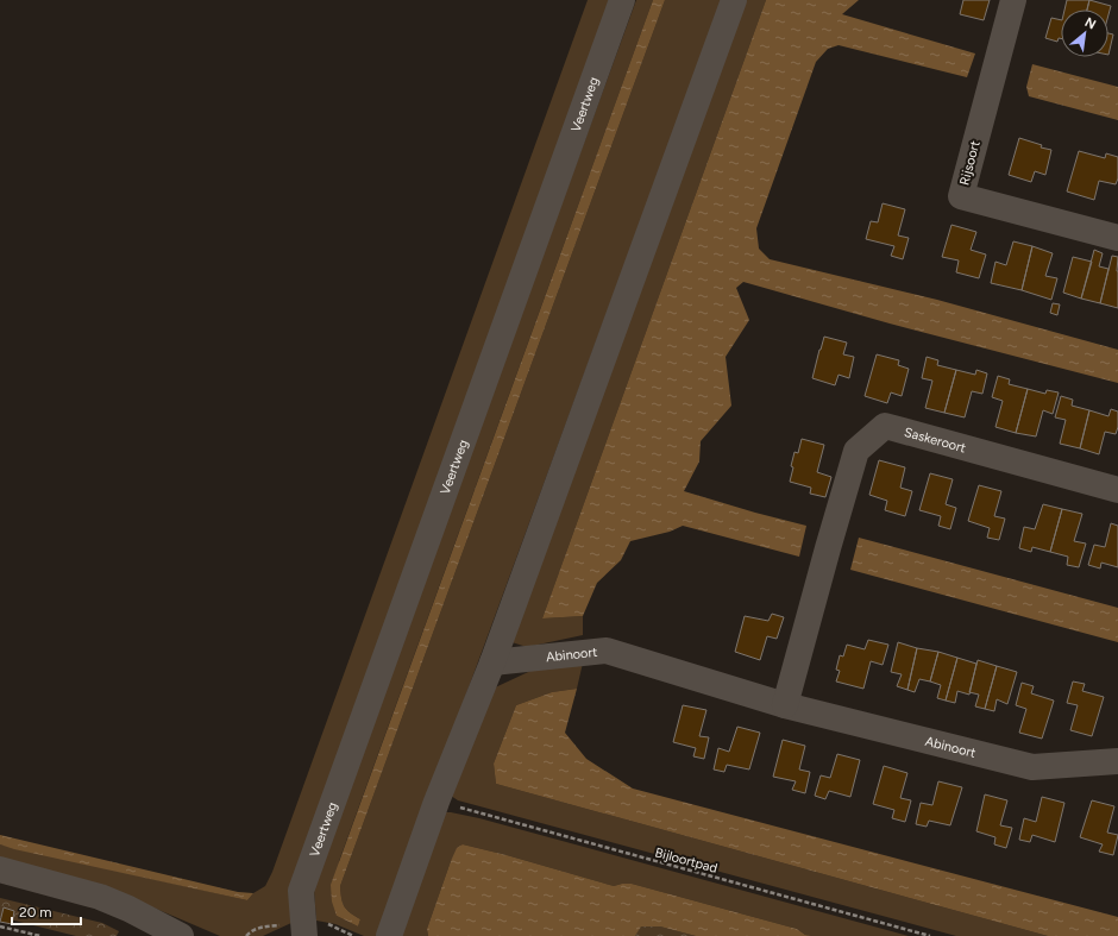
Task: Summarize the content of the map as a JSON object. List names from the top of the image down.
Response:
{
  "streets": {
    "street": [
      "Veertweg",
      "Rijsoort",
      "Saskeroort",
      "Abinoort"
    ],
    "path": ["Bijloortpad"]
  },
  "crossings": [
    ["Saskeroort", "Abinoort"]
  ],
  "scale_bar": "20 m",
  "north": "top right"
}
